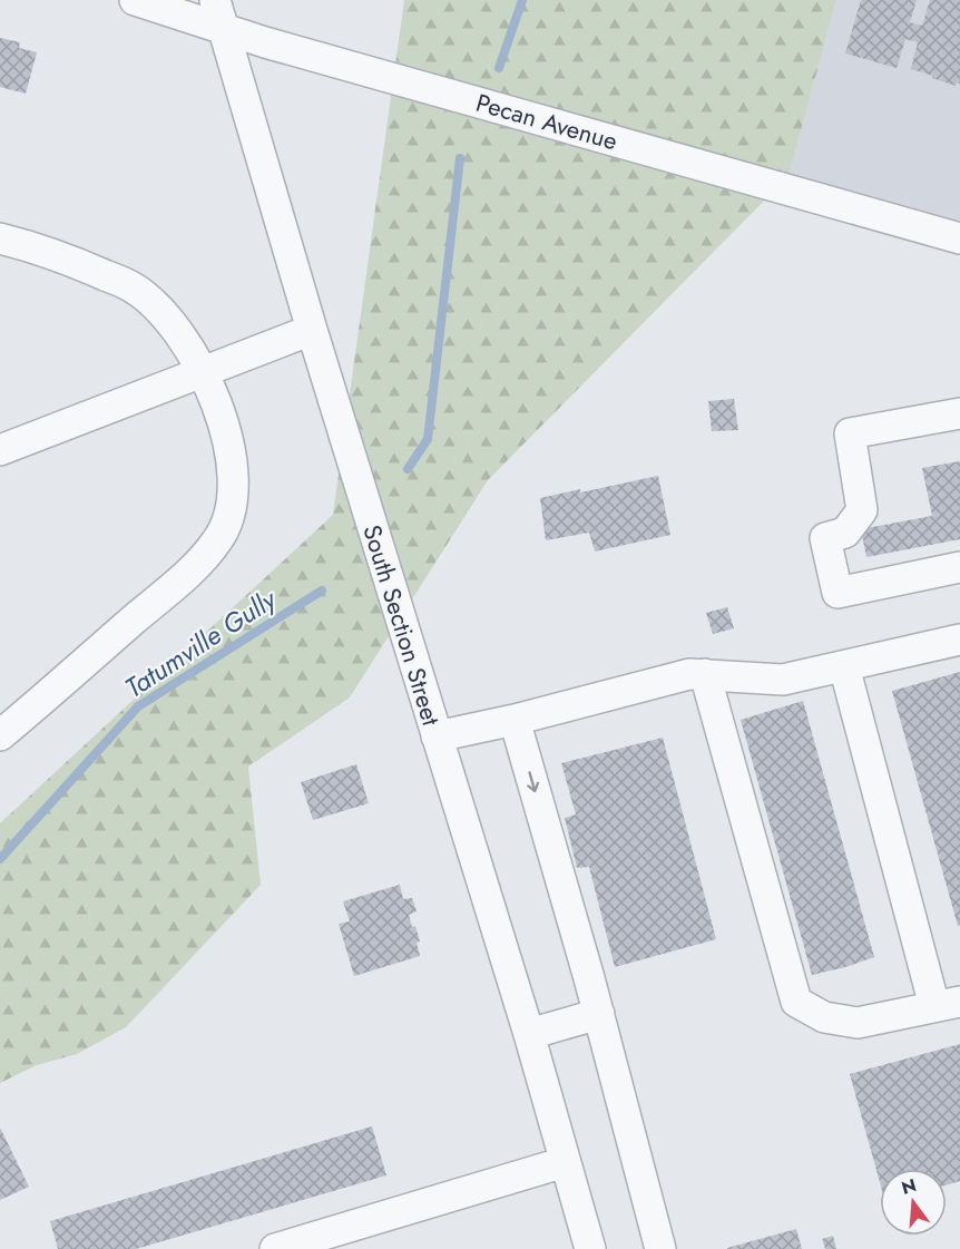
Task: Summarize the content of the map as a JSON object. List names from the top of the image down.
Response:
{
  "streets": {
    "street": ["Pecan Avenue", "South Section Street"]
  },
  "crossings": [
    ["Pecan Avenue", "South Section Street"]
  ],
  "water": ["Tatumville Gully"],
  "north": "top"
}
